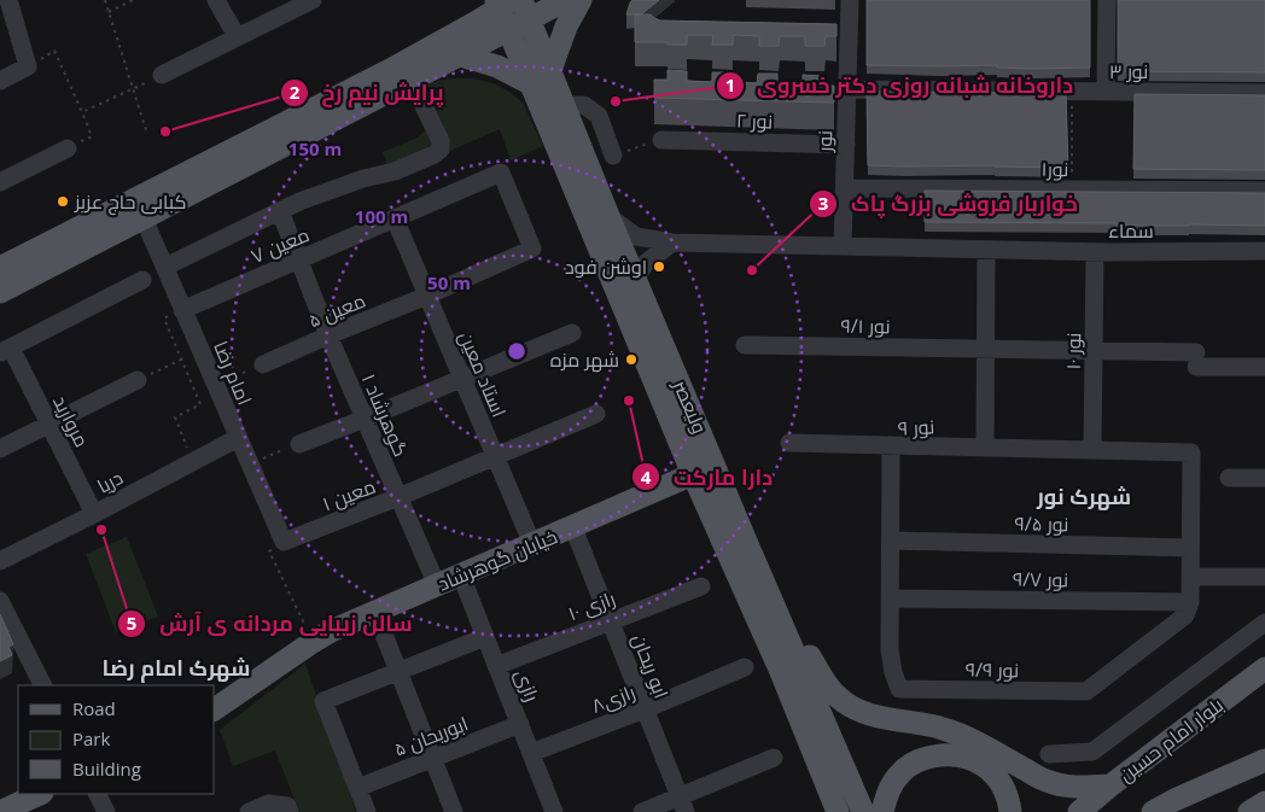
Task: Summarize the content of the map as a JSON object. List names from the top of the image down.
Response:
{
  "streets": {
    "main road": ["ولیعصر", "خیابان گوهرشاد", "بلوار امام حسین"],
    "street": [
      "نور ۳",
      "نور ۲",
      "نور",
      "نور۱",
      "سماء",
      "معین ۷",
      "معین ۵",
      "نور ۹/۱",
      "نور ۱۰",
      "امام رضا",
      "استاد معین",
      "گوهرشاد ۱",
      "مروارید",
      "نور ۹",
      "دریا",
      "معین ۱",
      "نور ۹/۵",
      "نور ۹/۷",
      "رازی ۱۰",
      "ابو ریحان",
      "نور ۹/۹",
      "رازی",
      "رازی۸",
      "ابوریحان ۵"
    ]
  },
  "crossings": [
    ["نور ۳", "نور"],
    ["نور ۲", "نور"],
    ["نور", "نور۱"],
    ["نور", "سماء"],
    ["سماء", "نور ۱۰"],
    ["سماء", "ولیعصر"],
    ["معین ۷", "معین ۵"],
    ["معین ۷", "امام رضا"],
    ["معین ۷", "استاد معین"],
    ["معین ۷", "گوهرشاد ۱"],
    ["معین ۵", "استاد معین"],
    ["معین ۵", "گوهرشاد ۱"],
    ["نور ۹/۱", "نور ۱۰"],
    ["نور ۱۰", "نور ۹"],
    ["امام رضا", "دریا"],
    ["امام رضا", "معین ۱"],
    ["استاد معین", "معین ۱"],
    ["استاد معین", "خیابان گوهرشاد"],
    ["ولیعصر", "خیابان گوهرشاد"],
    ["گوهرشاد ۱", "معین ۱"],
    ["گوهرشاد ۱", "خیابان گوهرشاد"],
    ["مروارید", "دریا"],
    ["نور ۹", "نور ۹/۵"],
    ["نور ۹", "نور ۹/۷"],
    ["نور ۹", "نور ۹/۹"],
    ["خیابان گوهرشاد", "رازی"],
    ["نور ۹/۷", "نور ۹/۹"],
    ["رازی ۱۰", "ابو ریحان"],
    ["رازی ۱۰", "رازی"],
    ["ابو ریحان", "رازی۸"],
    ["رازی", "رازی۸"],
    ["رازی", "ابوریحان ۵"]
  ],
  "districts": ["شهرک نور", "شهرک امام رضا"],
  "places": [
    "داروخانه شبانه روزی دکتر خسروی",
    "پرایش نیم رخ",
    "کبابی حاج عزیز",
    "اوشن فود",
    "خواربار فروشی بزرگ پاک",
    "شهر مزه",
    "دارا مارکت",
    "سالن زیبایی مردانه ی آرش"
  ],
  "legend": ["Road", "Park", "Building"],
  "rings": ["150 m", "100 m", "50 m"]
}
